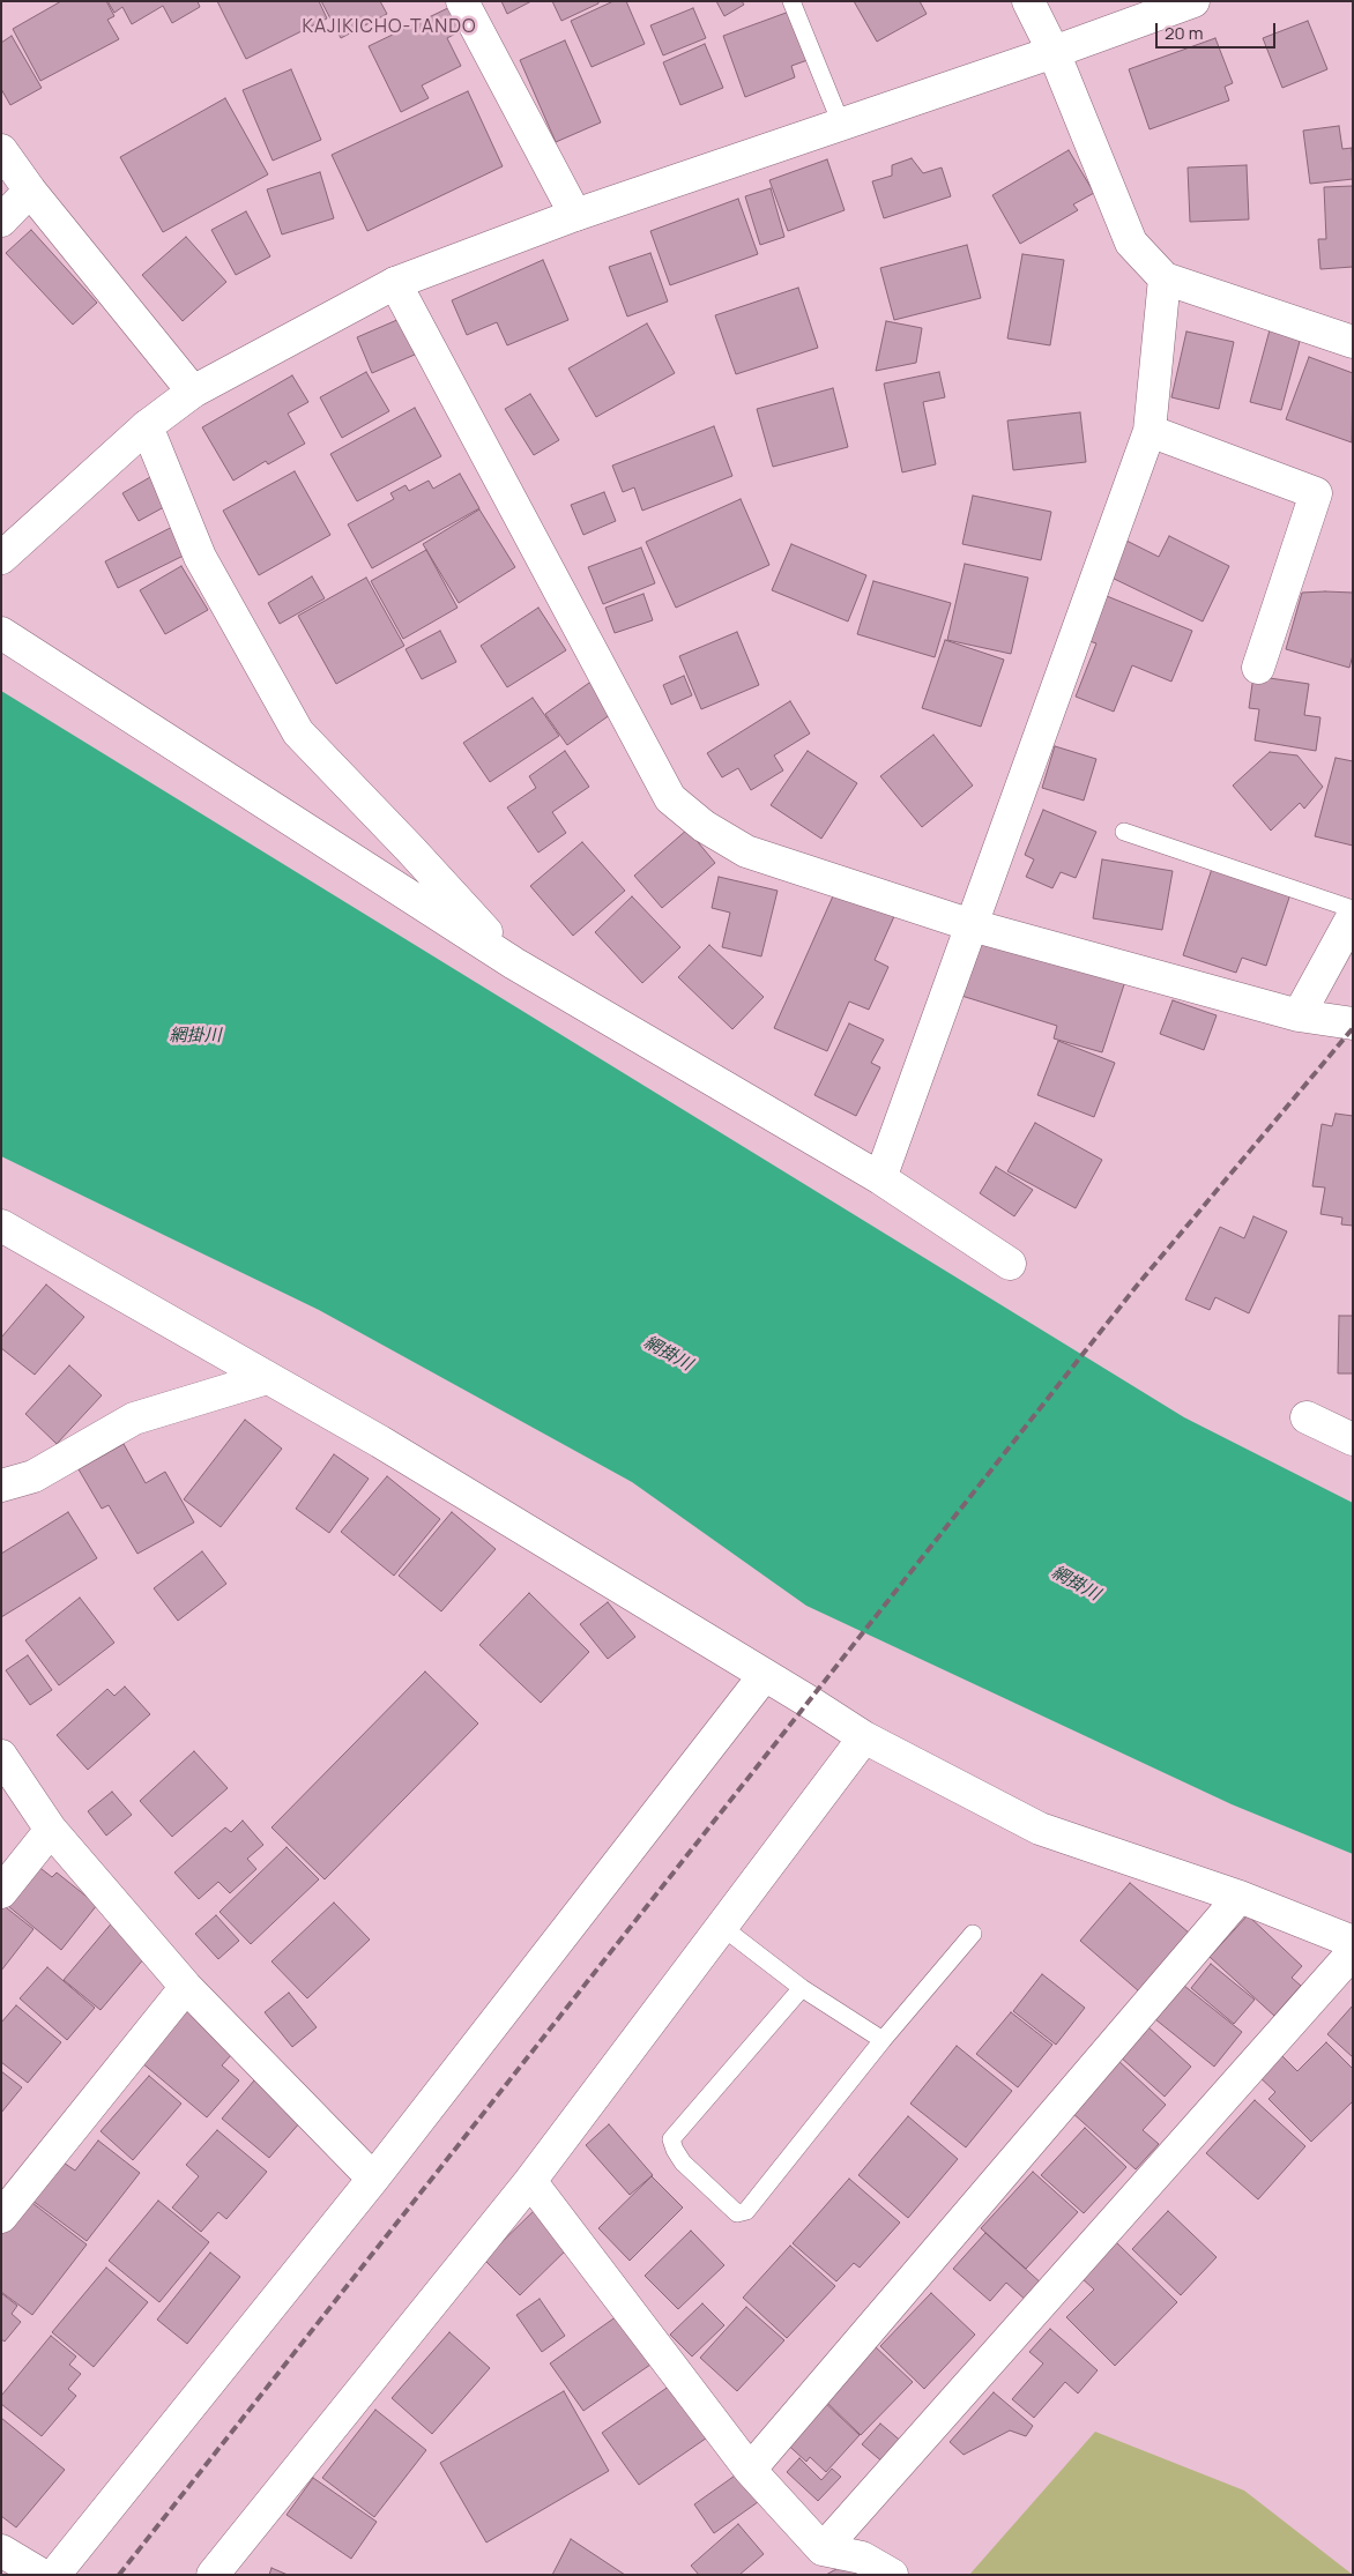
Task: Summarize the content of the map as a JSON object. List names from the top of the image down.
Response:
{
  "districts": ["KAJIKICHO-TANDO"],
  "water": ["網掛川"],
  "scale_bar": "20 m"
}
